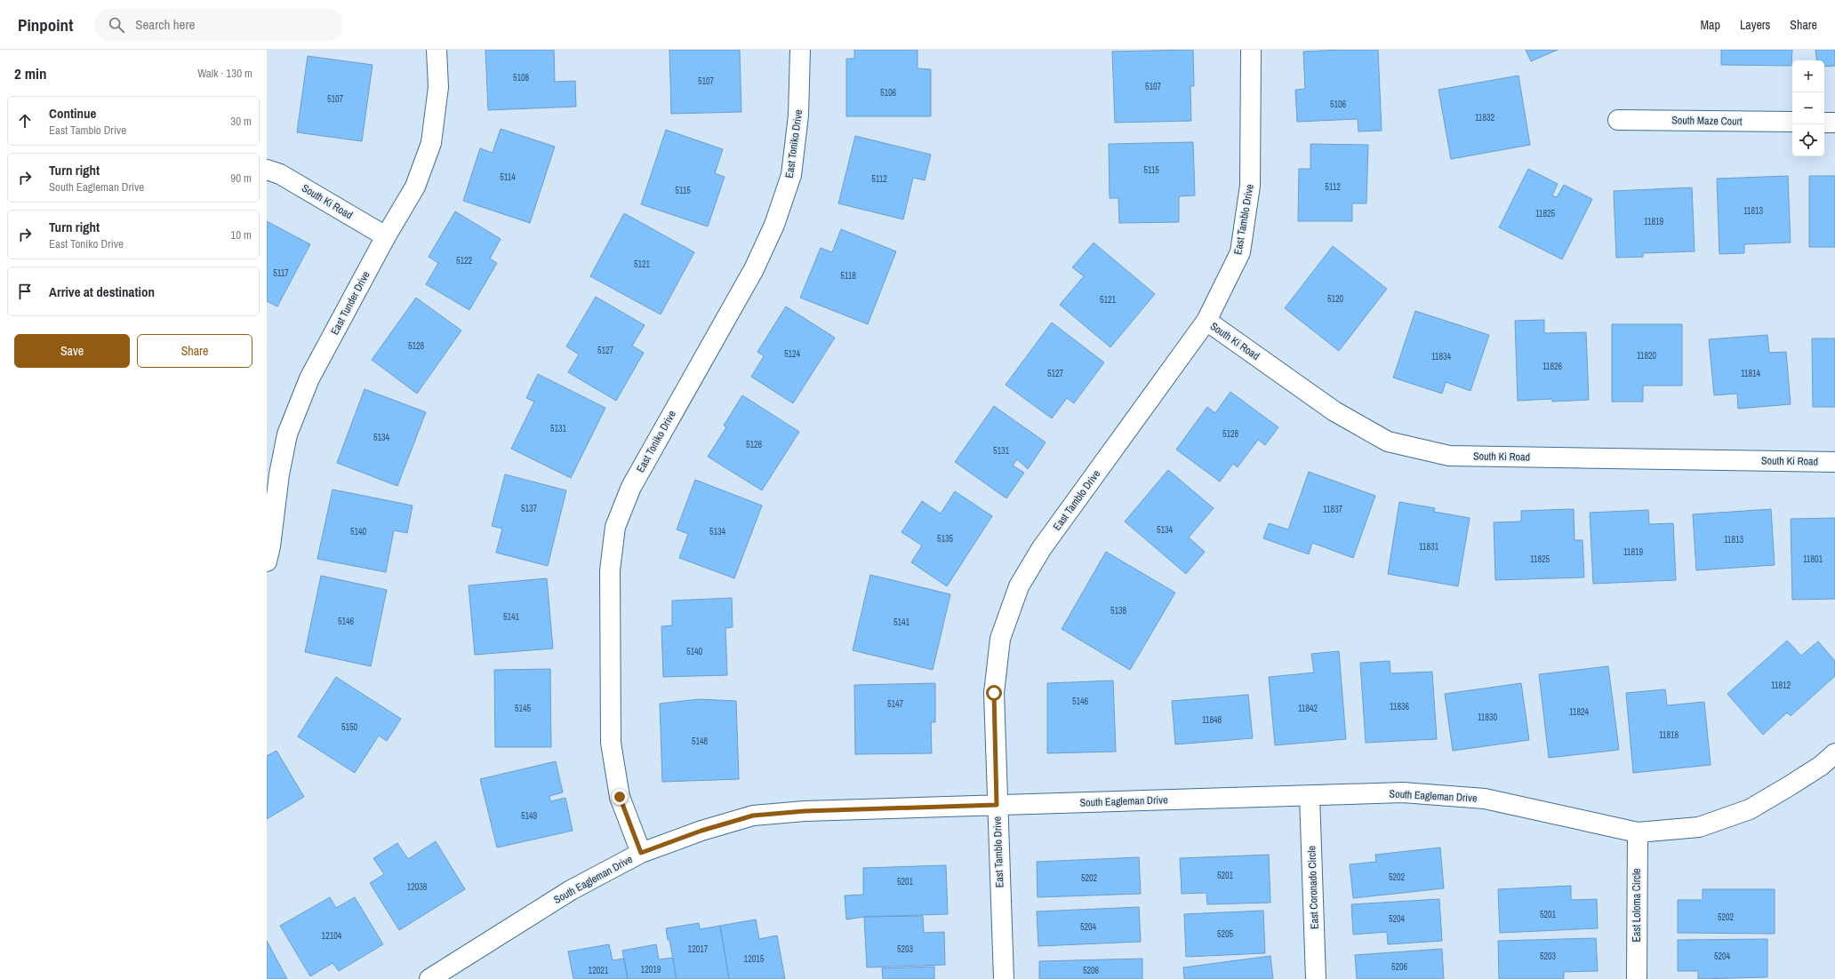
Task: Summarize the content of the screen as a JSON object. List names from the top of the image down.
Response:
{
  "streets": {
    "street": [
      "South Maze Court",
      "East Toniko Drive",
      "South Ki Road",
      "East Tamblo Drive",
      "East Tunder Drive",
      "South Eagleman Drive",
      "East Coronado Circle",
      "East Loloma Circle"
    ]
  },
  "crossings": [
    ["East Toniko Drive", "South Eagleman Drive"],
    ["South Ki Road", "East Tamblo Drive"],
    ["South Ki Road", "East Tunder Drive"],
    ["East Tamblo Drive", "South Eagleman Drive"],
    ["South Eagleman Drive", "East Coronado Circle"],
    ["South Eagleman Drive", "East Loloma Circle"]
  ],
  "house_numbers": [
    "5108",
    "5107",
    "5107",
    "5106",
    "5107",
    "5106",
    "11832",
    "5115",
    "5114",
    "5112",
    "5112",
    "5115",
    "11813",
    "11825",
    "11819",
    "5122",
    "5121",
    "5117",
    "5118",
    "5120",
    "5121",
    "5128",
    "5127",
    "5124",
    "11820",
    "11834",
    "11826",
    "5127",
    "11814",
    "5131",
    "5128",
    "5134",
    "5128",
    "5131",
    "5137",
    "11837",
    "5134",
    "5140",
    "5134",
    "5135",
    "11813",
    "11831",
    "11819",
    "11825",
    "11801",
    "5138",
    "5141",
    "5146",
    "5141",
    "5140",
    "11812",
    "5146",
    "5147",
    "11836",
    "5145",
    "11842",
    "11824",
    "11830",
    "11848",
    "5150",
    "11818",
    "5148",
    "5149",
    "5201",
    "5202",
    "5202",
    "5201",
    "12038",
    "5201",
    "5202",
    "5204",
    "5204",
    "5205",
    "12104",
    "12017",
    "5203",
    "5203",
    "5204",
    "12015",
    "5206",
    "12019",
    "12021",
    "5206"
  ],
  "page": {
    "header": "Pinpoint",
    "search": "Search here",
    "nav": ["Map", "Layers", "Share"],
    "heading": ["2 min", "Walk · 130 m"],
    "map_buttons": ["+", "−"],
    "list": [
      ["Continue", "East Tamblo Drive", "30 m"],
      ["Turn right", "South Eagleman Drive", "90 m"],
      ["Turn right", "East Toniko Drive", "10 m"],
      "Arrive at destination"
    ],
    "buttons": ["Save", "Share"]
  }
}
